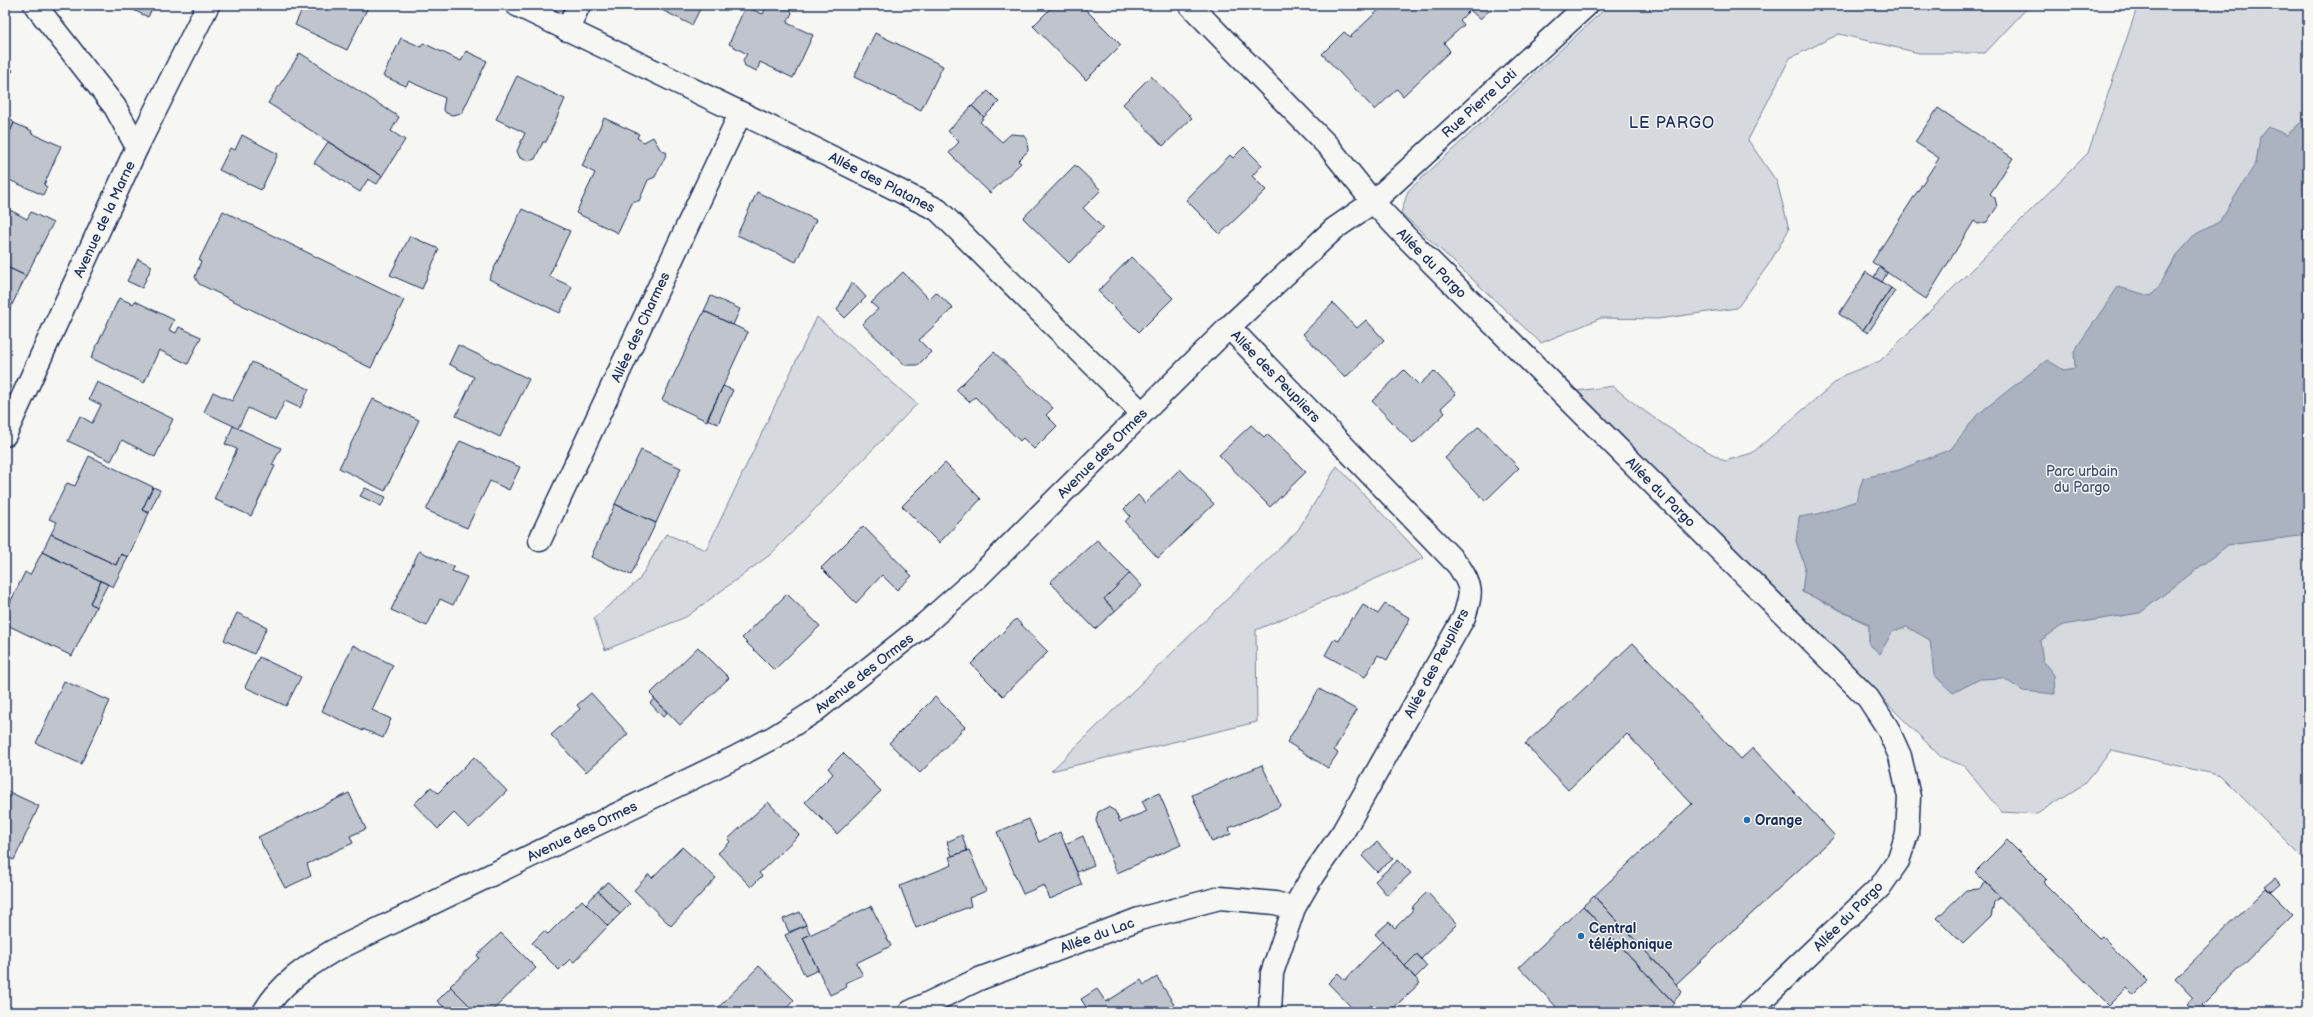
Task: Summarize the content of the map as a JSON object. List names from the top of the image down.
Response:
{
  "streets": {
    "street": [
      "Rue Pierre Loti",
      "Allée des Platanes",
      "Avenue de la Marne",
      "Allée du Pargo",
      "Allée des Charmes",
      "Allée des Peupliers",
      "Avenue des Ormes",
      "Allée du Lac"
    ]
  },
  "crossings": [
    ["Rue Pierre Loti", "Allée du Pargo"],
    ["Rue Pierre Loti", "Avenue des Ormes"],
    ["Allée des Platanes", "Allée des Charmes"],
    ["Allée des Platanes", "Avenue des Ormes"],
    ["Allée du Pargo", "Avenue des Ormes"],
    ["Allée des Peupliers", "Avenue des Ormes"],
    ["Allée des Peupliers", "Allée du Lac"]
  ],
  "districts": ["LE PARGO"],
  "parks": ["Parc urbain du Pargo"],
  "places": ["Orange", "Central téléphonique"]
}
